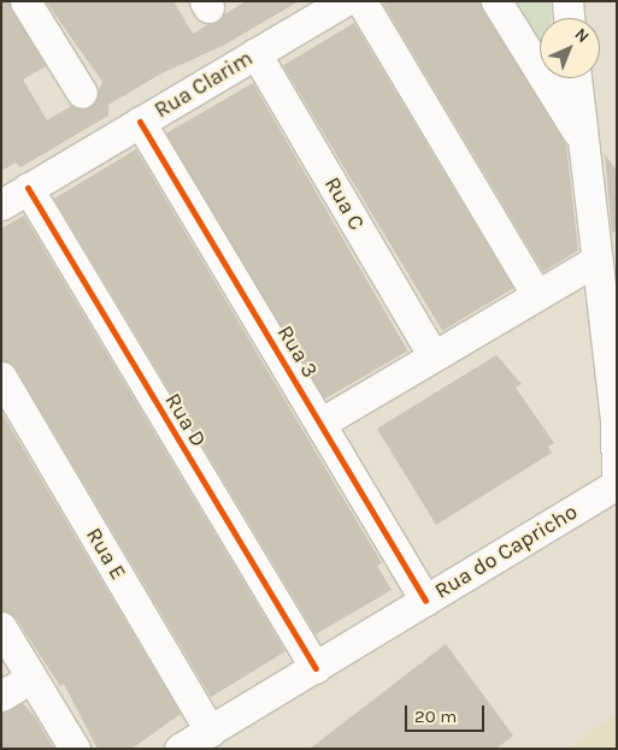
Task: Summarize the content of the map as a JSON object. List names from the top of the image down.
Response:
{
  "streets": {
    "street": [
      "Rua Clarim",
      "Rua C",
      "Rua 3",
      "Rua D",
      "Rua do Capricho",
      "Rua E"
    ]
  },
  "crossings": [
    ["Rua Clarim", "Rua C"],
    ["Rua Clarim", "Rua 3"],
    ["Rua Clarim", "Rua D"],
    ["Rua 3", "Rua do Capricho"],
    ["Rua D", "Rua do Capricho"],
    ["Rua do Capricho", "Rua E"]
  ],
  "scale_bar": "20 m",
  "north": "top right"
}
